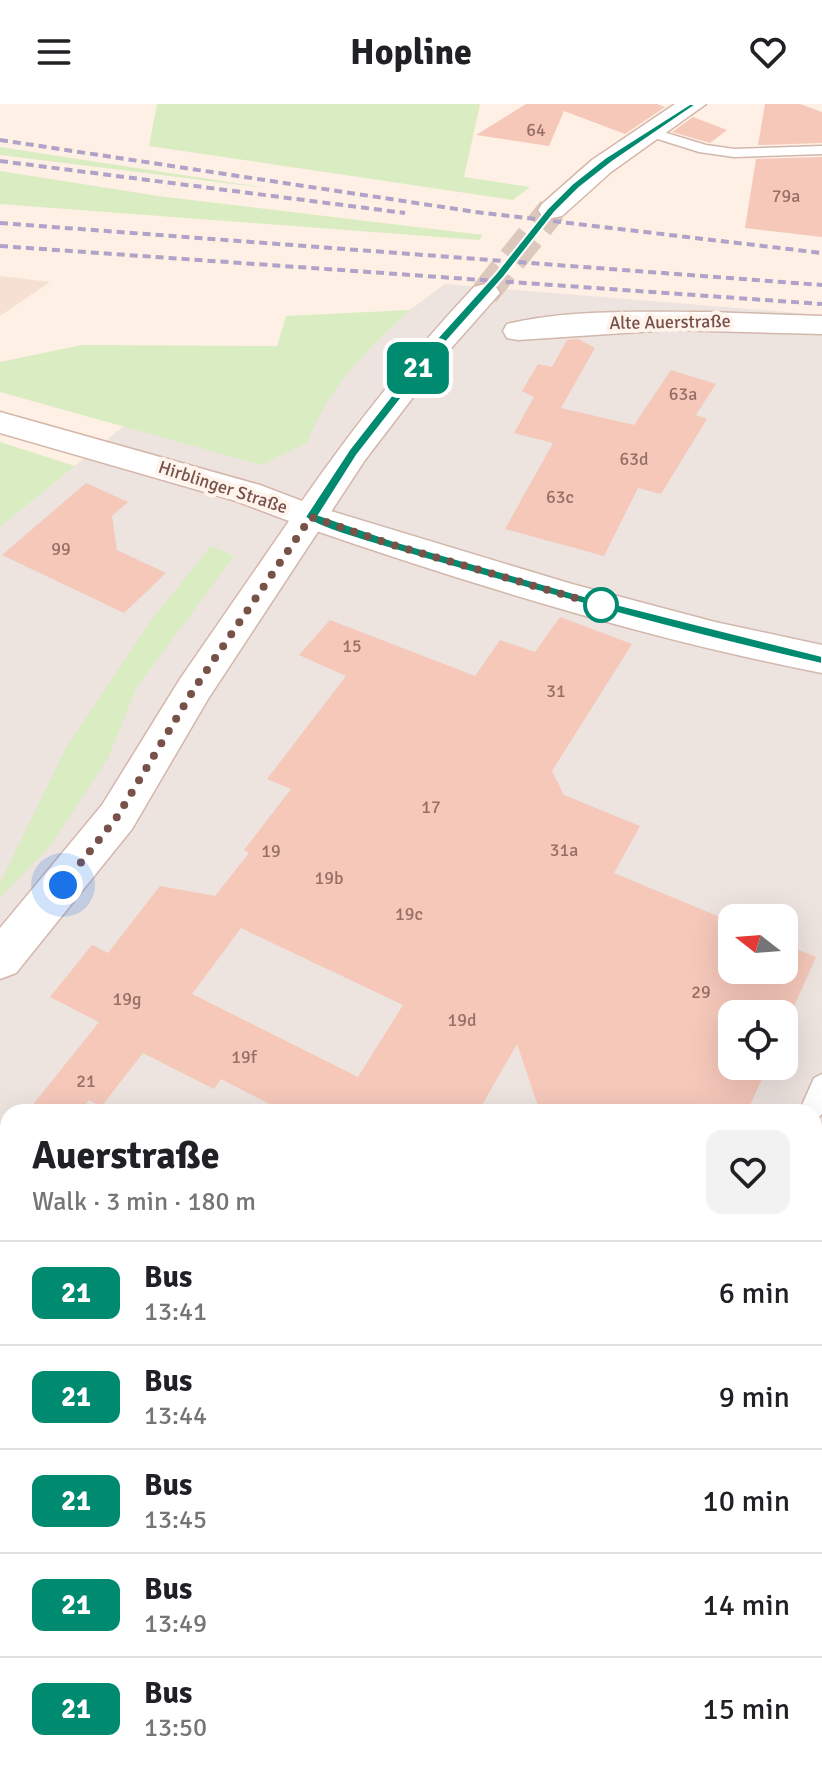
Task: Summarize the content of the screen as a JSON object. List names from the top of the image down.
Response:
{
  "streets": {
    "main road": ["Alte Auerstraße", "Hirblinger Straße"]
  },
  "lines": ["bus line 21"],
  "house_numbers": [
    "64",
    "79a",
    "63a",
    "63d",
    "63c",
    "99",
    "15",
    "31",
    "17",
    "31a",
    "19",
    "19b",
    "19c",
    "29",
    "19g",
    "19d",
    "19f",
    "21"
  ],
  "north": "left",
  "page": {
    "header": "Hopline",
    "on_map": "21",
    "heading": ["Auerstraße", "Walk · 3 min · 180 m"],
    "list": [
      {
        "mark": "21",
        "name": "Bus",
        "note": "13:41",
        "value": "6 min"
      },
      {
        "mark": "21",
        "name": "Bus",
        "note": "13:44",
        "value": "9 min"
      },
      {
        "mark": "21",
        "name": "Bus",
        "note": "13:45",
        "value": "10 min"
      },
      {
        "mark": "21",
        "name": "Bus",
        "note": "13:49",
        "value": "14 min"
      },
      {
        "mark": "21",
        "name": "Bus",
        "note": "13:50",
        "value": "15 min"
      }
    ]
  }
}
